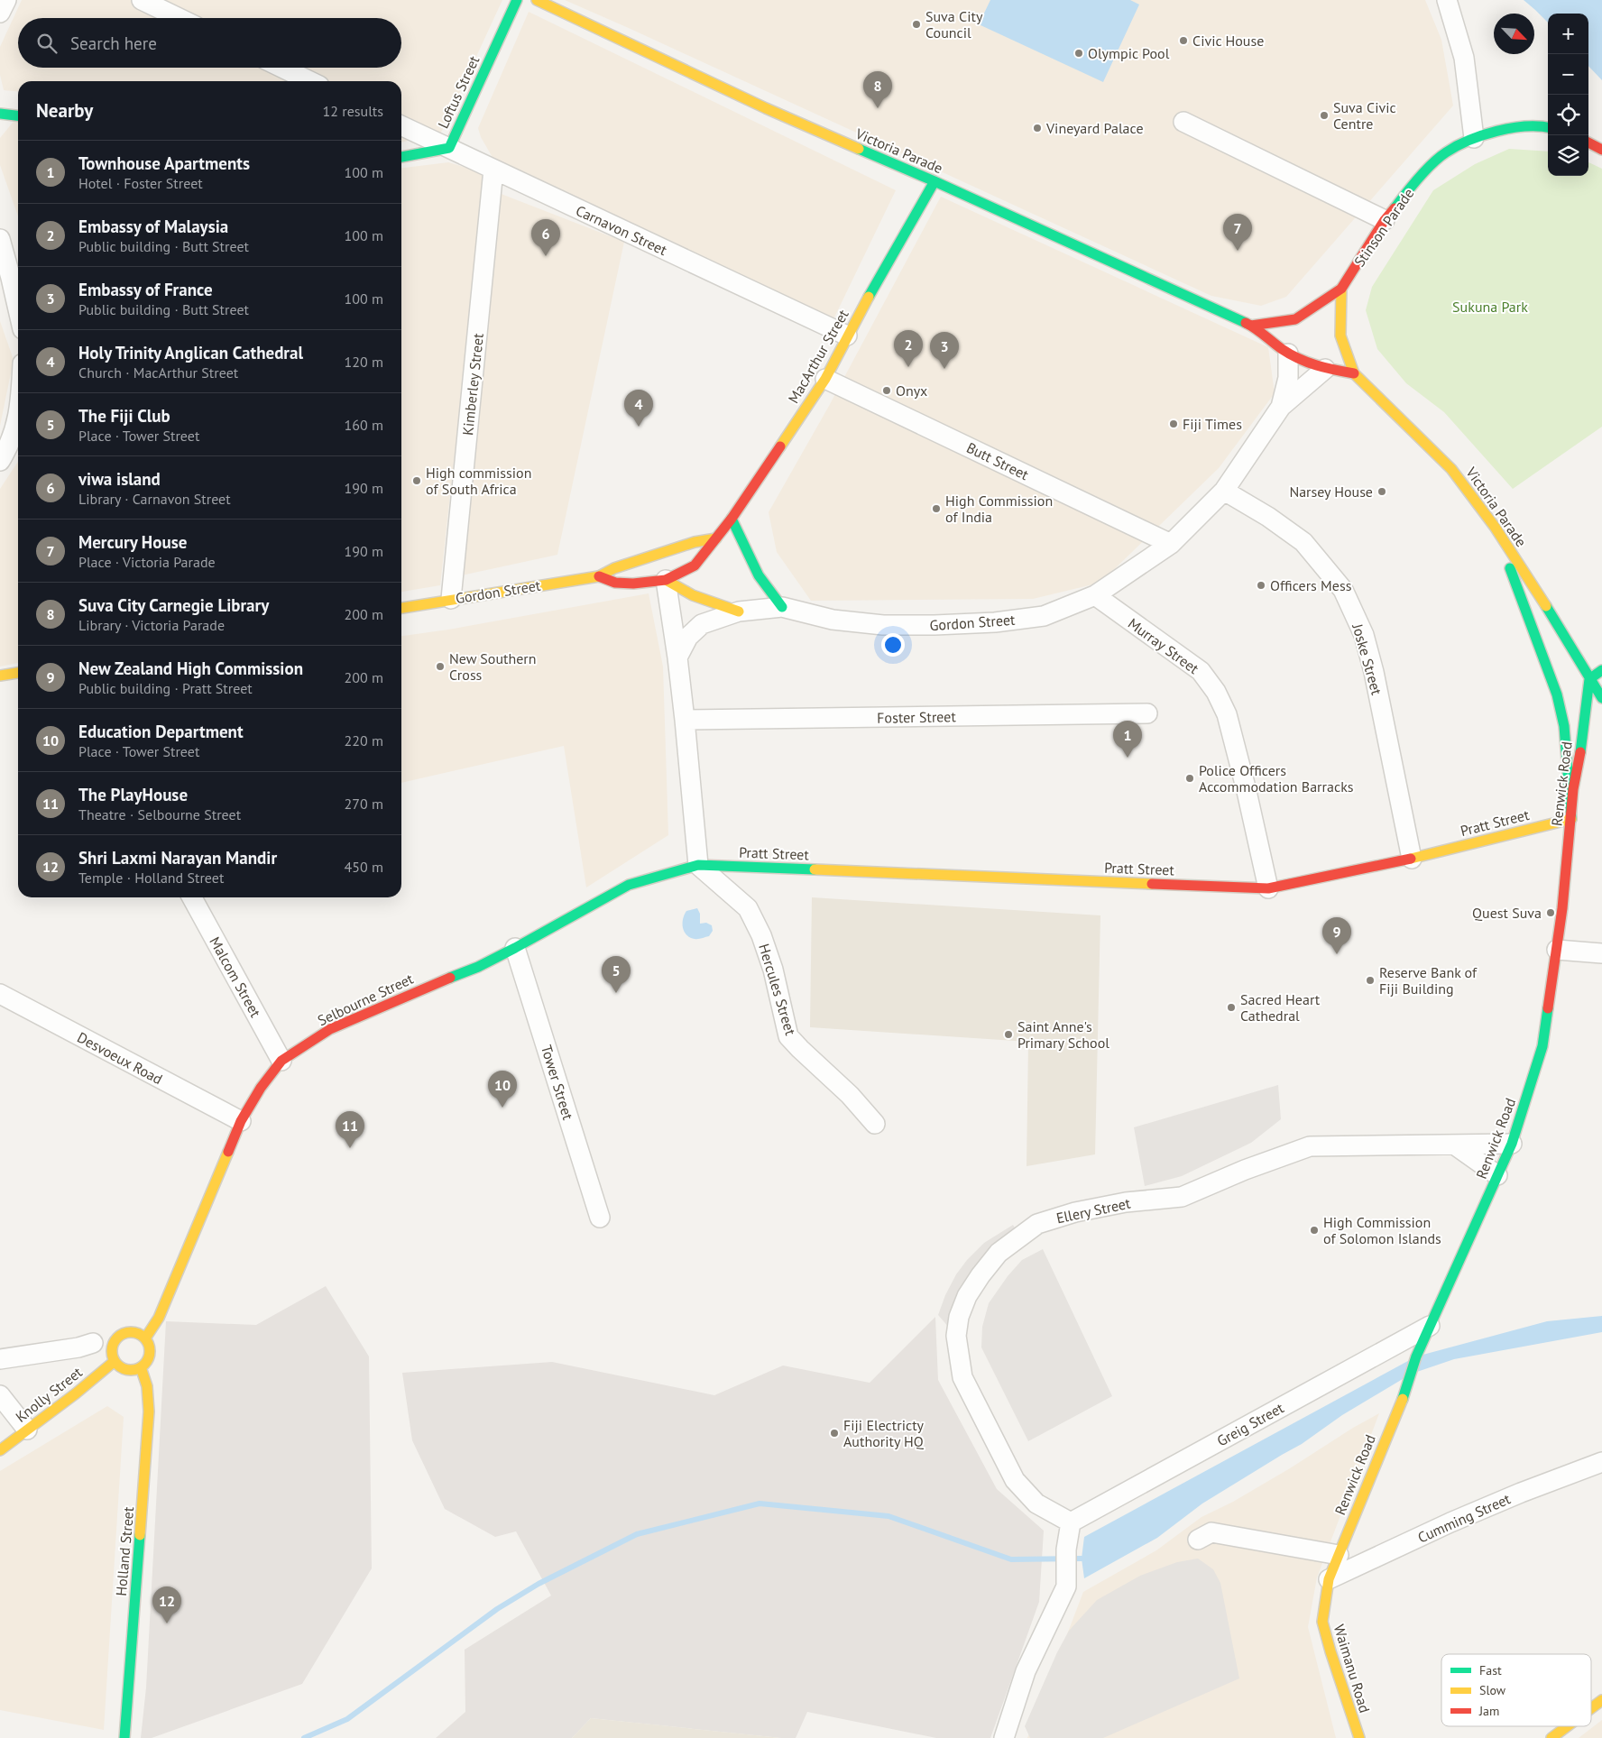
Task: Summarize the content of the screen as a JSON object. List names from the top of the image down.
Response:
{
  "streets": {
    "main road": [
      "Loftus Street",
      "Victoria Parade",
      "Stinson Parade",
      "MacArthur Street",
      "Gordon Street",
      "Renwick Road",
      "Pratt Street",
      "Selbourne Street",
      "Knolly Street",
      "Holland Street",
      "Waimanu Road"
    ],
    "street": [
      "Carnavon Street",
      "Kimberley Street",
      "Butt Street",
      "Murray Street",
      "Joske Street",
      "Foster Street",
      "Malcom Street",
      "Hercules Street",
      "Desvoeux Road",
      "Tower Street",
      "Ellery Street",
      "Greig Street",
      "Cumming Street"
    ]
  },
  "crossings": [
    ["Loftus Street", "Carnavon Street"],
    ["Victoria Parade", "Stinson Parade"],
    ["Victoria Parade", "MacArthur Street"],
    ["Victoria Parade", "Gordon Street"],
    ["Victoria Parade", "Renwick Road"],
    ["Carnavon Street", "MacArthur Street"],
    ["Carnavon Street", "Kimberley Street"],
    ["MacArthur Street", "Butt Street"],
    ["MacArthur Street", "Gordon Street"],
    ["Kimberley Street", "Gordon Street"],
    ["Butt Street", "Gordon Street"],
    ["Gordon Street", "Murray Street"],
    ["Gordon Street", "Joske Street"],
    ["Murray Street", "Pratt Street"],
    ["Joske Street", "Pratt Street"],
    ["Renwick Road", "Pratt Street"],
    ["Renwick Road", "Ellery Street"],
    ["Renwick Road", "Greig Street"],
    ["Renwick Road", "Cumming Street"],
    ["Renwick Road", "Waimanu Road"],
    ["Pratt Street", "Hercules Street"],
    ["Pratt Street", "Selbourne Street"],
    ["Malcom Street", "Selbourne Street"],
    ["Hercules Street", "Selbourne Street"],
    ["Selbourne Street", "Desvoeux Road"],
    ["Selbourne Street", "Tower Street"],
    ["Selbourne Street", "Knolly Street"],
    ["Selbourne Street", "Holland Street"],
    ["Ellery Street", "Greig Street"],
    ["Knolly Street", "Holland Street"],
    ["Cumming Street", "Waimanu Road"]
  ],
  "parks": ["Sukuna Park"],
  "places": [
    "Suva City Council",
    "Civic House",
    "Olympic Pool",
    "Suva Civic Centre",
    "Vineyard Palace",
    "Onyx",
    "Fiji Times",
    "High commission of South Africa",
    "Narsey House",
    "High Commission of India",
    "Officers Mess",
    "New Southern Cross",
    "Police Officers Accommodation Barracks",
    "Quest Suva",
    "Reserve Bank of Fiji Building",
    "Sacred Heart Cathedral",
    "Saint Anne's Primary School",
    "High Commission of Solomon Islands",
    "Fiji Electricty Authority HQ"
  ],
  "legend": ["Fast", "Slow", "Jam"],
  "north": "bottom right",
  "page": {
    "map_buttons": ["+", "−"],
    "search": "Search here",
    "pins": [
      "8",
      "7",
      "6",
      "2",
      "3",
      "4",
      "1",
      "9",
      "5",
      "10",
      "11",
      "12"
    ],
    "heading": ["Nearby", "12 results"],
    "list": [
      {
        "mark": "1",
        "name": "Townhouse Apartments",
        "note": "Hotel · Foster Street",
        "value": "100 m"
      },
      {
        "mark": "2",
        "name": "Embassy of Malaysia",
        "note": "Public building · Butt Street",
        "value": "100 m"
      },
      {
        "mark": "3",
        "name": "Embassy of France",
        "note": "Public building · Butt Street",
        "value": "100 m"
      },
      {
        "mark": "4",
        "name": "Holy Trinity Anglican Cathedral",
        "note": "Church · MacArthur Street",
        "value": "120 m"
      },
      {
        "mark": "5",
        "name": "The Fiji Club",
        "note": "Place · Tower Street",
        "value": "160 m"
      },
      {
        "mark": "6",
        "name": "viwa island",
        "note": "Library · Carnavon Street",
        "value": "190 m"
      },
      {
        "mark": "7",
        "name": "Mercury House",
        "note": "Place · Victoria Parade",
        "value": "190 m"
      },
      {
        "mark": "8",
        "name": "Suva City Carnegie Library",
        "note": "Library · Victoria Parade",
        "value": "200 m"
      },
      {
        "mark": "9",
        "name": "New Zealand High Commission",
        "note": "Public building · Pratt Street",
        "value": "200 m"
      },
      {
        "mark": "10",
        "name": "Education Department",
        "note": "Place · Tower Street",
        "value": "220 m"
      },
      {
        "mark": "11",
        "name": "The PlayHouse",
        "note": "Theatre · Selbourne Street",
        "value": "270 m"
      },
      {
        "mark": "12",
        "name": "Shri Laxmi Narayan Mandir",
        "note": "Temple · Holland Street",
        "value": "450 m"
      }
    ]
  }
}
